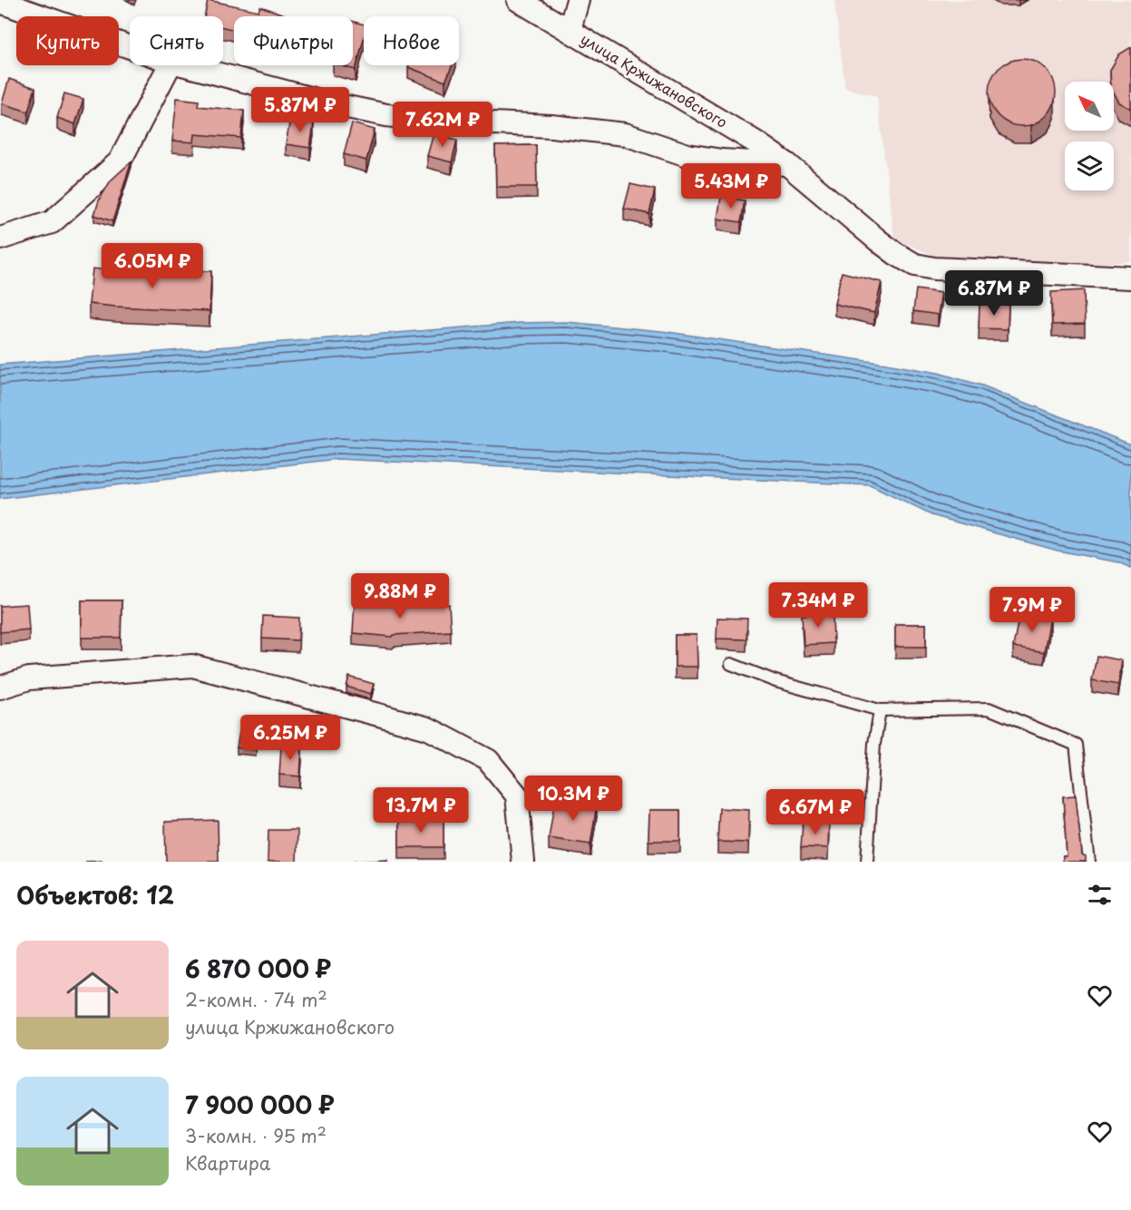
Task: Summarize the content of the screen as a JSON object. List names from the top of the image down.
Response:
{
  "streets": {
    "street": ["улица Кржижановского"]
  },
  "north": "top left",
  "page": {
    "chip": [
      "Купить",
      "Снять",
      "Фильтры",
      "Новое"
    ],
    "price": [
      "5.87M ₽",
      "7.62M ₽",
      "5.43M ₽",
      "6.05M ₽",
      "6.87M ₽",
      "9.88M ₽",
      "7.34M ₽",
      "7.9M ₽",
      "6.25M ₽",
      "10.3M ₽",
      "13.7M ₽",
      "6.67M ₽"
    ],
    "heading": "Объектов: 12",
    "list": [
      {
        "name": "6 870 000 ₽",
        "note": "2-комн. · 74 m² · улица Кржижановского"
      },
      {
        "name": "7 900 000 ₽",
        "note": "3-комн. · 95 m² · Квартира"
      }
    ]
  }
}
